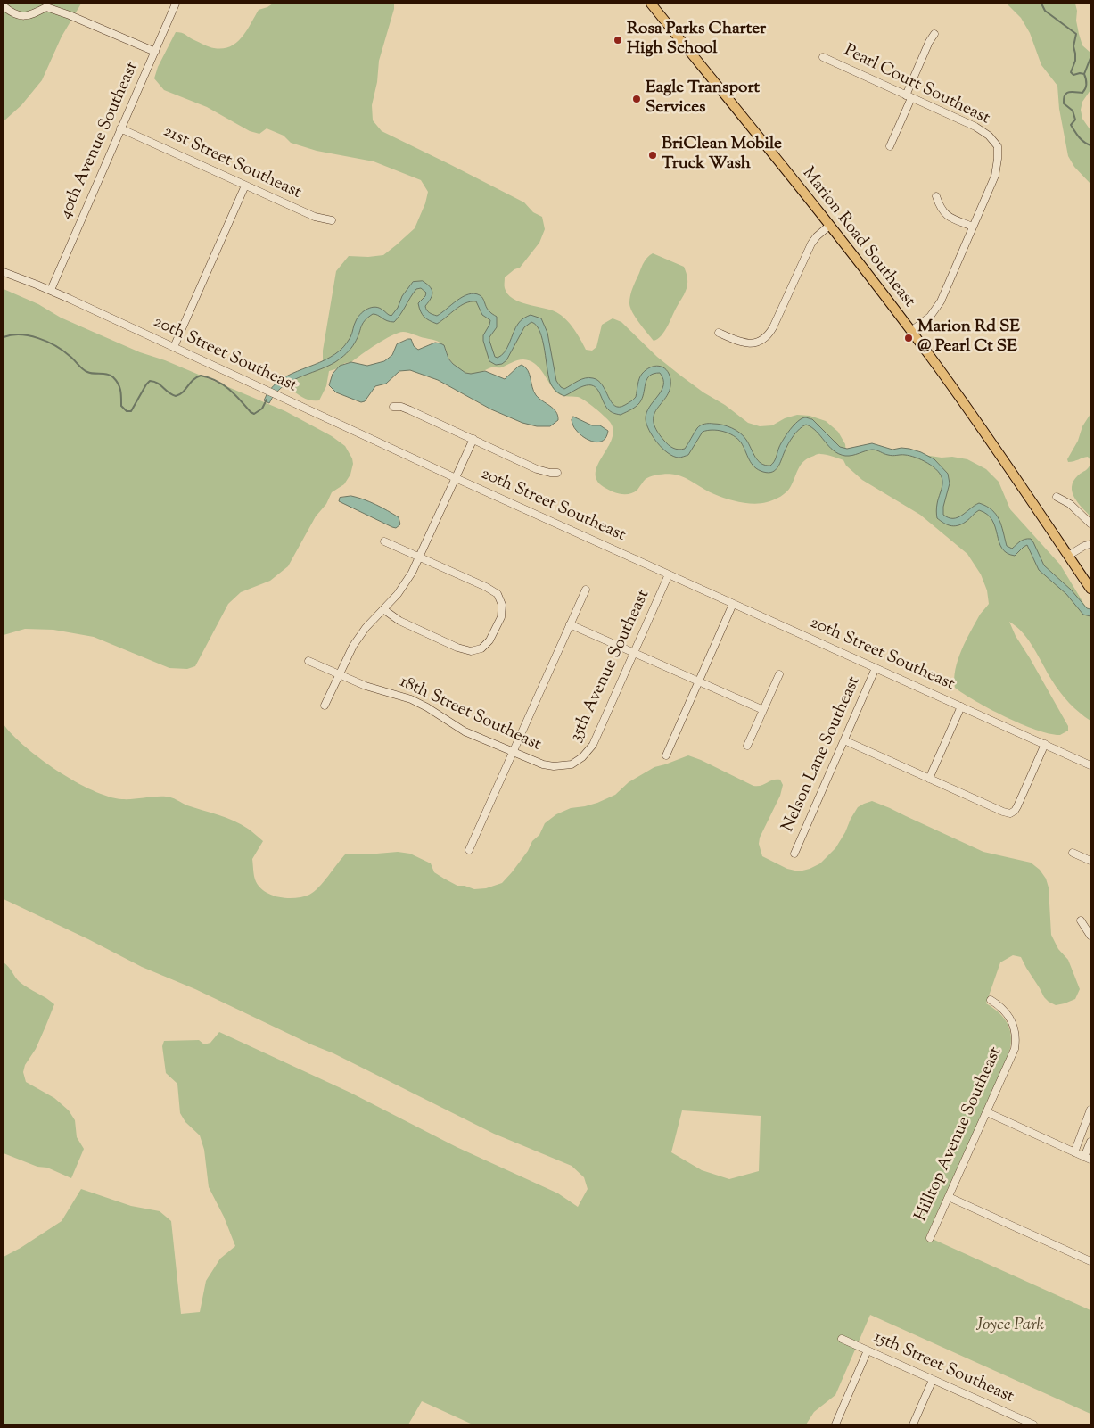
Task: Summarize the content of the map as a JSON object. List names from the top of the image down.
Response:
{
  "streets": {
    "main road": ["Marion Road Southeast"],
    "street": [
      "Pearl Court Southeast",
      "40th Avenue Southeast",
      "21st Street Southeast",
      "20th Street Southeast",
      "35th Avenue Southeast",
      "18th Street Southeast",
      "Nelson Lane Southeast",
      "Hilltop Avenue Southeast",
      "15th Street Southeast"
    ]
  },
  "crossings": [
    ["Pearl Court Southeast", "Marion Road Southeast"],
    ["40th Avenue Southeast", "21st Street Southeast"],
    ["40th Avenue Southeast", "20th Street Southeast"],
    ["20th Street Southeast", "35th Avenue Southeast"],
    ["20th Street Southeast", "Nelson Lane Southeast"],
    ["35th Avenue Southeast", "18th Street Southeast"]
  ],
  "parks": ["Joyce Park"],
  "places": [
    "Rosa Parks Charter High School",
    "Eagle Transport Services",
    "BriClean Mobile Truck Wash",
    "Marion Rd SE @ Pearl Ct SE"
  ]
}
